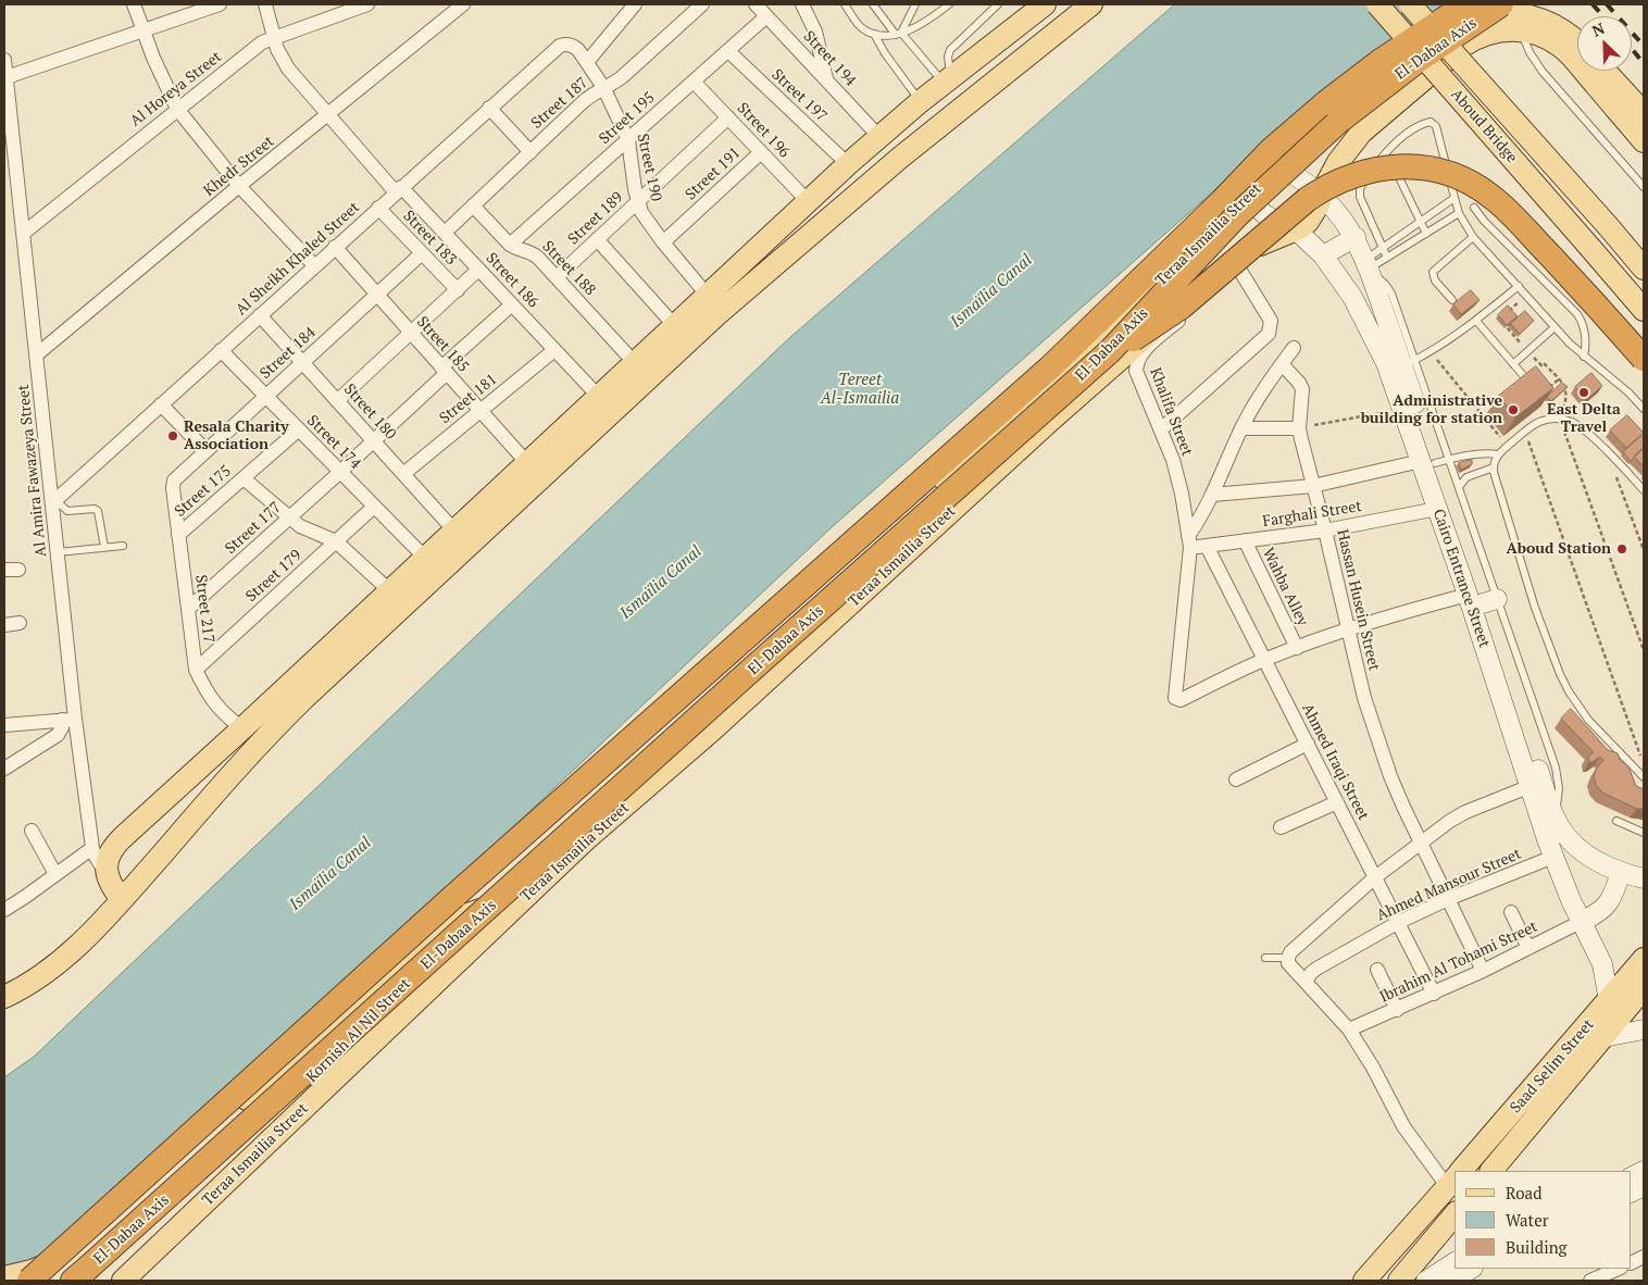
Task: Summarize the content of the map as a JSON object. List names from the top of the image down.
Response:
{
  "streets": {
    "highway": ["El-Dabaa Axis"],
    "main road": [
      "Aboud Bridge",
      "Teraa Ismailia Street",
      "Kornish Al Nil Street",
      "Saad Selim Street"
    ],
    "street": [
      "Street 194",
      "Al Horeya Street",
      "Street 197",
      "Street 187",
      "Street 195",
      "Street 196",
      "Khedr Street",
      "Street 190",
      "Street 191",
      "Street 189",
      "Street 183",
      "Al Sheikh Khaled Street",
      "Street 188",
      "Street 186",
      "Street 185",
      "Street 184",
      "Street 181",
      "Street 180",
      "Khalifa Street",
      "Street 174",
      "Al Amira Fawazeya Street",
      "Street 175",
      "Farghali Street",
      "Street 177",
      "Street 179",
      "Cairo Entrance Street",
      "Wahba Alley",
      "Hassan Husein Street",
      "Street 217",
      "Ahmed Iraqi Street",
      "Ahmed Mansour Street",
      "Ibrahim Al Tohami Street"
    ]
  },
  "crossings": [
    ["Street 194", "Street 195"],
    ["Al Horeya Street", "Street 186"],
    ["Al Horeya Street", "Al Amira Fawazeya Street"],
    ["Street 197", "Street 195"],
    ["Street 187", "Street 190"],
    ["Street 187", "Street 188"],
    ["Street 187", "Street 186"],
    ["Street 195", "Street 196"],
    ["Street 195", "Street 190"],
    ["Street 195", "Street 188"],
    ["Street 196", "Street 191"],
    ["Street 196", "Street 189"],
    ["Khedr Street", "Street 186"],
    ["Khedr Street", "Al Amira Fawazeya Street"],
    ["Street 190", "Street 191"],
    ["Street 190", "Street 189"],
    ["Street 190", "Al Sheikh Khaled Street"],
    ["Street 189", "Street 188"],
    ["Teraa Ismailia Street", "Khalifa Street"],
    ["Teraa Ismailia Street", "Cairo Entrance Street"],
    ["Teraa Ismailia Street", "Kornish Al Nil Street"],
    ["Street 183", "Al Sheikh Khaled Street"],
    ["Street 183", "Street 184"],
    ["Al Sheikh Khaled Street", "Street 186"],
    ["Al Sheikh Khaled Street", "Street 185"],
    ["Al Sheikh Khaled Street", "Street 180"],
    ["Al Sheikh Khaled Street", "Street 174"],
    ["Al Sheikh Khaled Street", "Al Amira Fawazeya Street"],
    ["Street 186", "Street 181"],
    ["Street 186", "Street 177"],
    ["Street 185", "Street 184"],
    ["Street 185", "Street 181"],
    ["Street 185", "Street 177"],
    ["Street 184", "Street 180"],
    ["Street 184", "Street 174"],
    ["Street 184", "Street 217"],
    ["Street 181", "Street 180"],
    ["Street 180", "Street 177"],
    ["Khalifa Street", "Farghali Street"],
    ["Khalifa Street", "Cairo Entrance Street"],
    ["Street 174", "Street 175"],
    ["Street 174", "Street 177"],
    ["Street 174", "Street 179"],
    ["Street 175", "Street 217"],
    ["Farghali Street", "Cairo Entrance Street"],
    ["Farghali Street", "Wahba Alley"],
    ["Farghali Street", "Hassan Husein Street"],
    ["Farghali Street", "Ahmed Iraqi Street"],
    ["Street 177", "Street 217"],
    ["Street 179", "Street 217"],
    ["Cairo Entrance Street", "Ahmed Mansour Street"],
    ["Cairo Entrance Street", "Ibrahim Al Tohami Street"],
    ["Cairo Entrance Street", "Saad Selim Street"],
    ["Hassan Husein Street", "Ahmed Mansour Street"],
    ["Hassan Husein Street", "Ibrahim Al Tohami Street"],
    ["Ahmed Iraqi Street", "Ahmed Mansour Street"],
    ["Ahmed Iraqi Street", "Ibrahim Al Tohami Street"]
  ],
  "water": ["Ismaïlia Canal", "Tereet Al-Ismailia"],
  "places": [
    "East Delta Travel",
    "Administrative building for station",
    "Resala Charity Association",
    "Aboud Station"
  ],
  "legend": ["Road", "Water", "Building"],
  "north": "top left"
}
